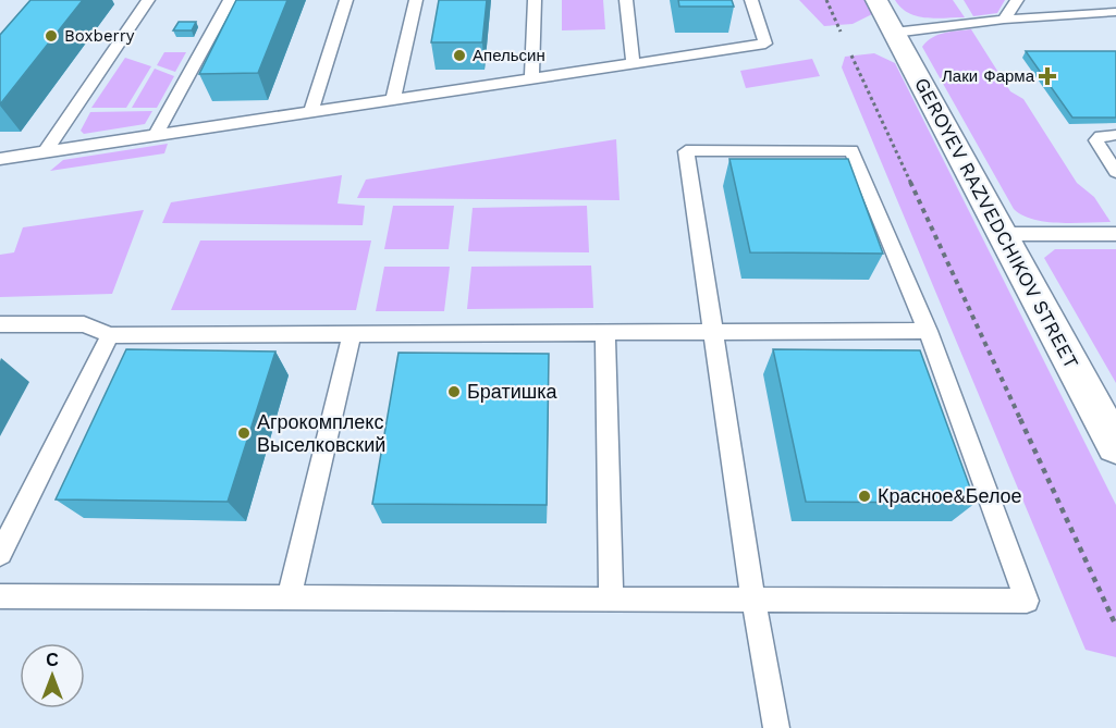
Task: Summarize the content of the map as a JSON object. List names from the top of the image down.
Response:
{
  "streets": {
    "street": ["GEROYEV RAZVEDCHIKOV STREET"]
  },
  "places": {
    "other": [
      "Boxberry",
      "Апельсин",
      "Братишка",
      "Агрокомплекс Выселковский",
      "Красное&Белое"
    ],
    "health": ["Лаки Фарма"]
  },
  "north": "top"
}
